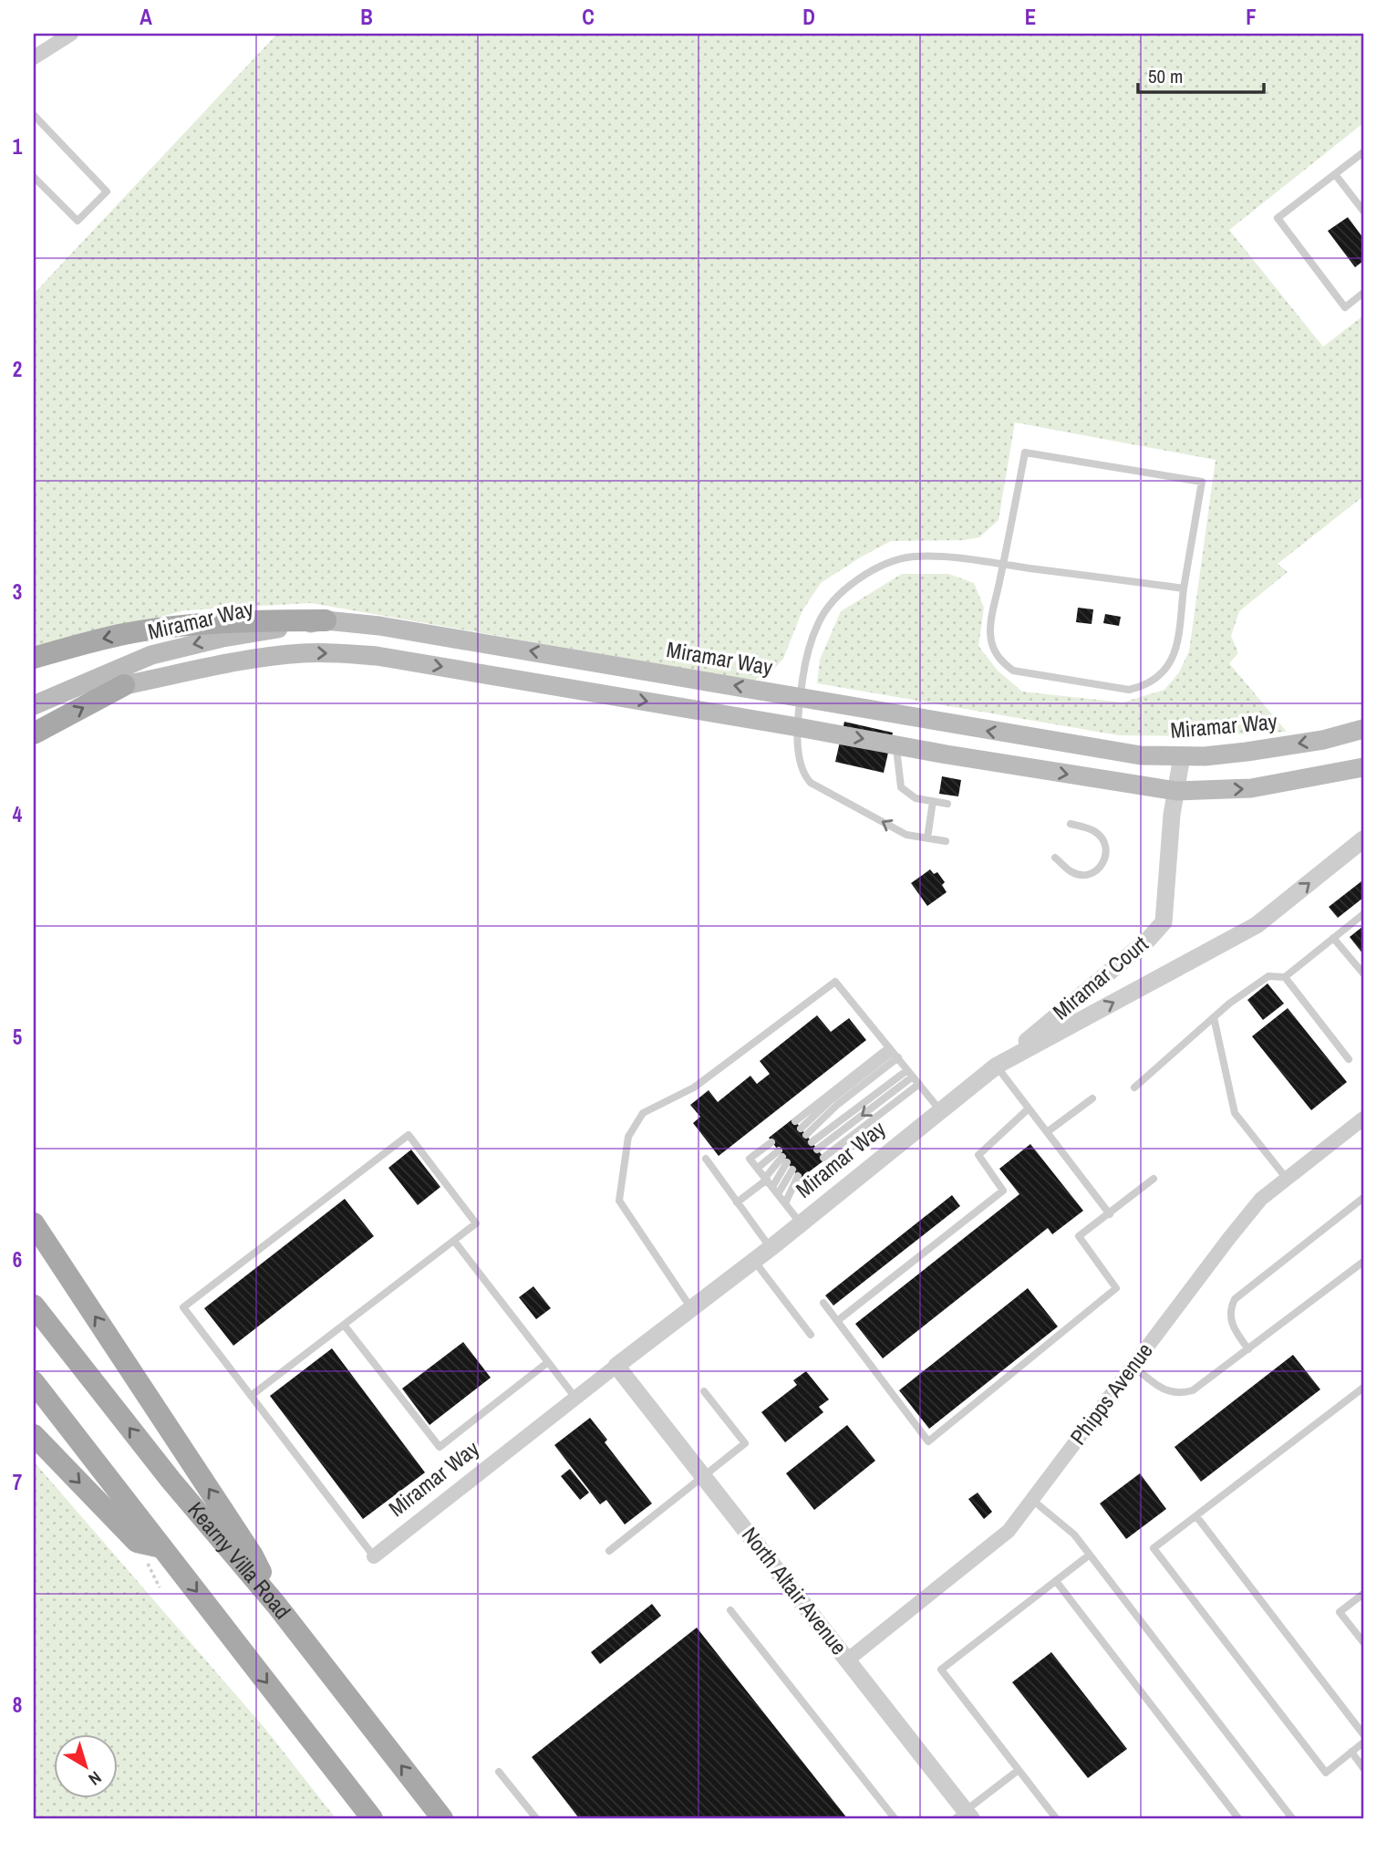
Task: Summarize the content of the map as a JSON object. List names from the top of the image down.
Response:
{
  "streets": {
    "main road": ["Miramar Way", "Kearny Villa Road"],
    "street": ["Miramar Court", "Phipps Avenue", "North Altair Avenue"]
  },
  "crossings": [
    ["Miramar Way", "Miramar Court"],
    ["Miramar Way", "North Altair Avenue"],
    ["Phipps Avenue", "North Altair Avenue"]
  ],
  "scale_bar": "50 m",
  "north": "bottom right",
  "grid": {
    "columns": [
      "A",
      "B",
      "C",
      "D",
      "E",
      "F"
    ],
    "rows": [
      "1",
      "2",
      "3",
      "4",
      "5",
      "6",
      "7",
      "8"
    ]
  }
}
